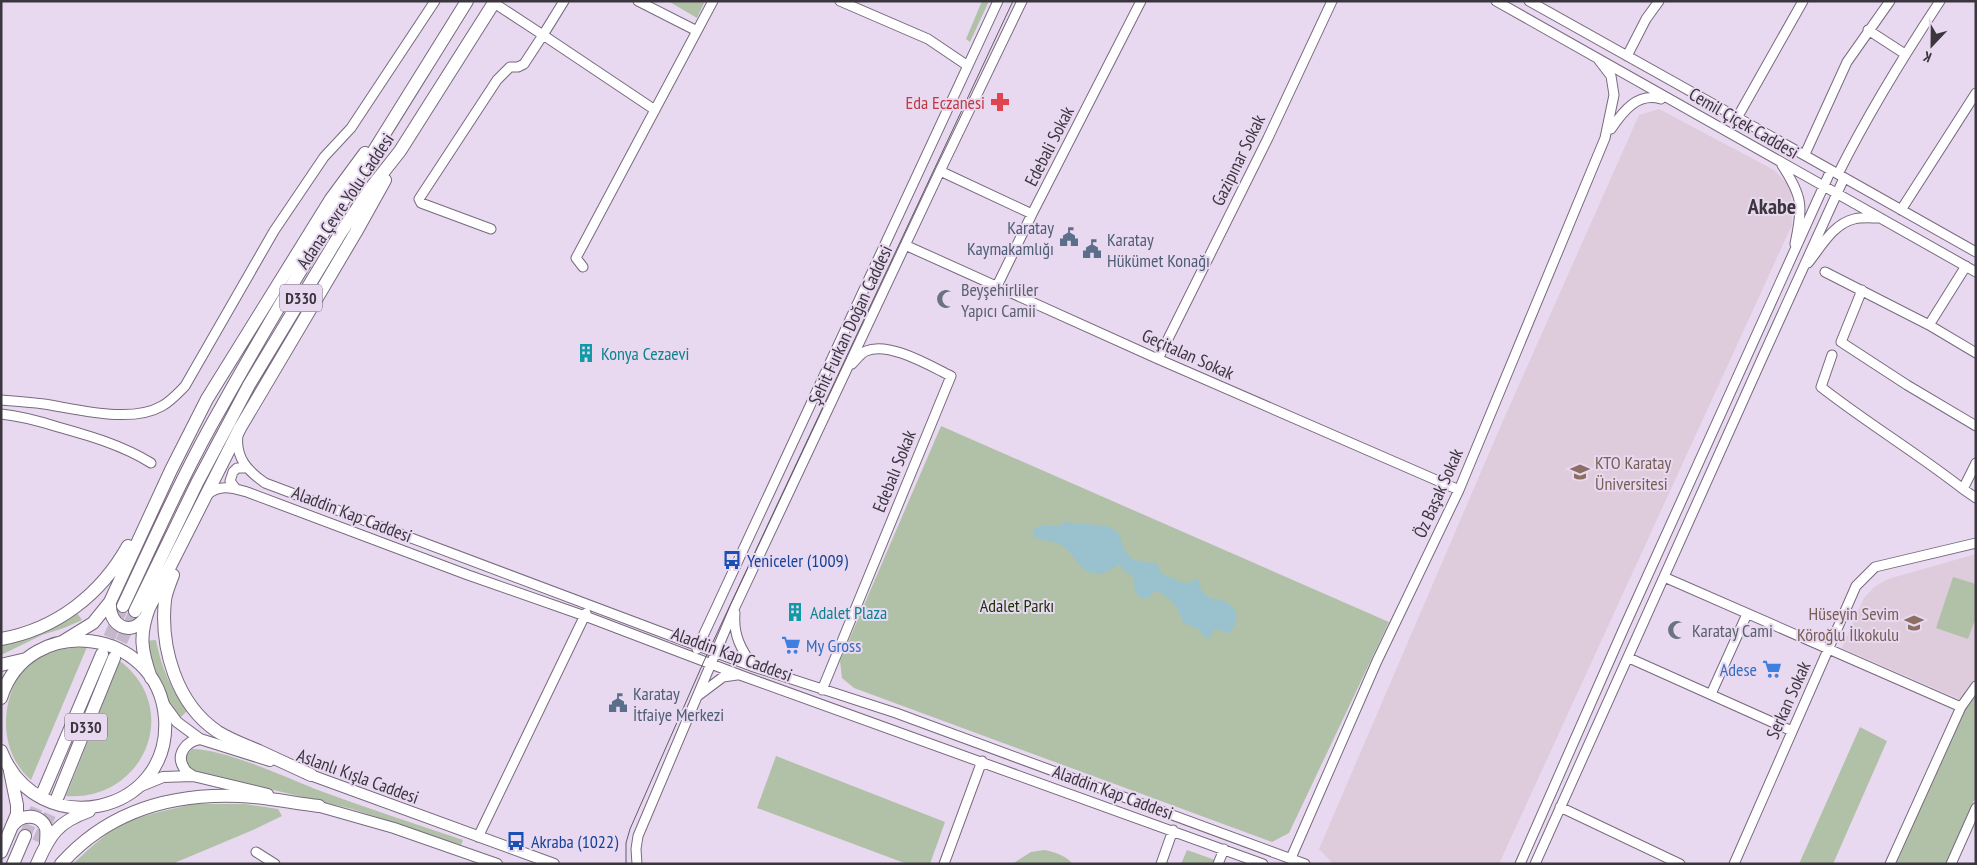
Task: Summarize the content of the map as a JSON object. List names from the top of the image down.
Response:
{
  "streets": {
    "highway": ["Adana Çevre Yolu Caddesi", "D330"],
    "main road": ["Aslanlı Kışla Caddesi"],
    "street": [
      "Cemil Çiçek Caddesi",
      "Edebali Sokak",
      "Gazipınar Sokak",
      "Şehit Furkan Doğan Caddesi",
      "Geçitalan Sokak",
      "Edebalı Sokak",
      "Öz Başak Sokak",
      "Aladdin Kap Caddesi",
      "Serkan Sokak"
    ]
  },
  "crossings": [
    ["Edebali Sokak", "Şehit Furkan Doğan Caddesi"],
    ["Gazipınar Sokak", "Geçitalan Sokak"],
    ["Şehit Furkan Doğan Caddesi", "Geçitalan Sokak"],
    ["Şehit Furkan Doğan Caddesi", "Edebalı Sokak"],
    ["Şehit Furkan Doğan Caddesi", "Aladdin Kap Caddesi"],
    ["Geçitalan Sokak", "Öz Başak Sokak"],
    ["Edebalı Sokak", "Aladdin Kap Caddesi"],
    ["Öz Başak Sokak", "Aladdin Kap Caddesi"]
  ],
  "districts": ["Akabe"],
  "parks": ["Adalet Parkı"],
  "places": {
    "pharmacy": ["Eda Eczanesi"],
    "public building": ["Karatay Kaymakamlığı", "Karatay Hükümet Konağı", "Karatay İtfaiye Merkezi"],
    "mosque": ["Beyşehirliler Yapıcı Camii", "Karatay Cami"],
    "building": ["Konya Cezaevi", "Adalet Plaza"],
    "school or university": ["KTO Karatay Üniversitesi", "Hüseyin Sevim Köroğlu İlkokulu"],
    "bus stop": ["Yeniceler (1009)", "Akraba (1022)"],
    "supermarket": ["My Gross", "Adese"]
  },
  "north": "bottom"
}
